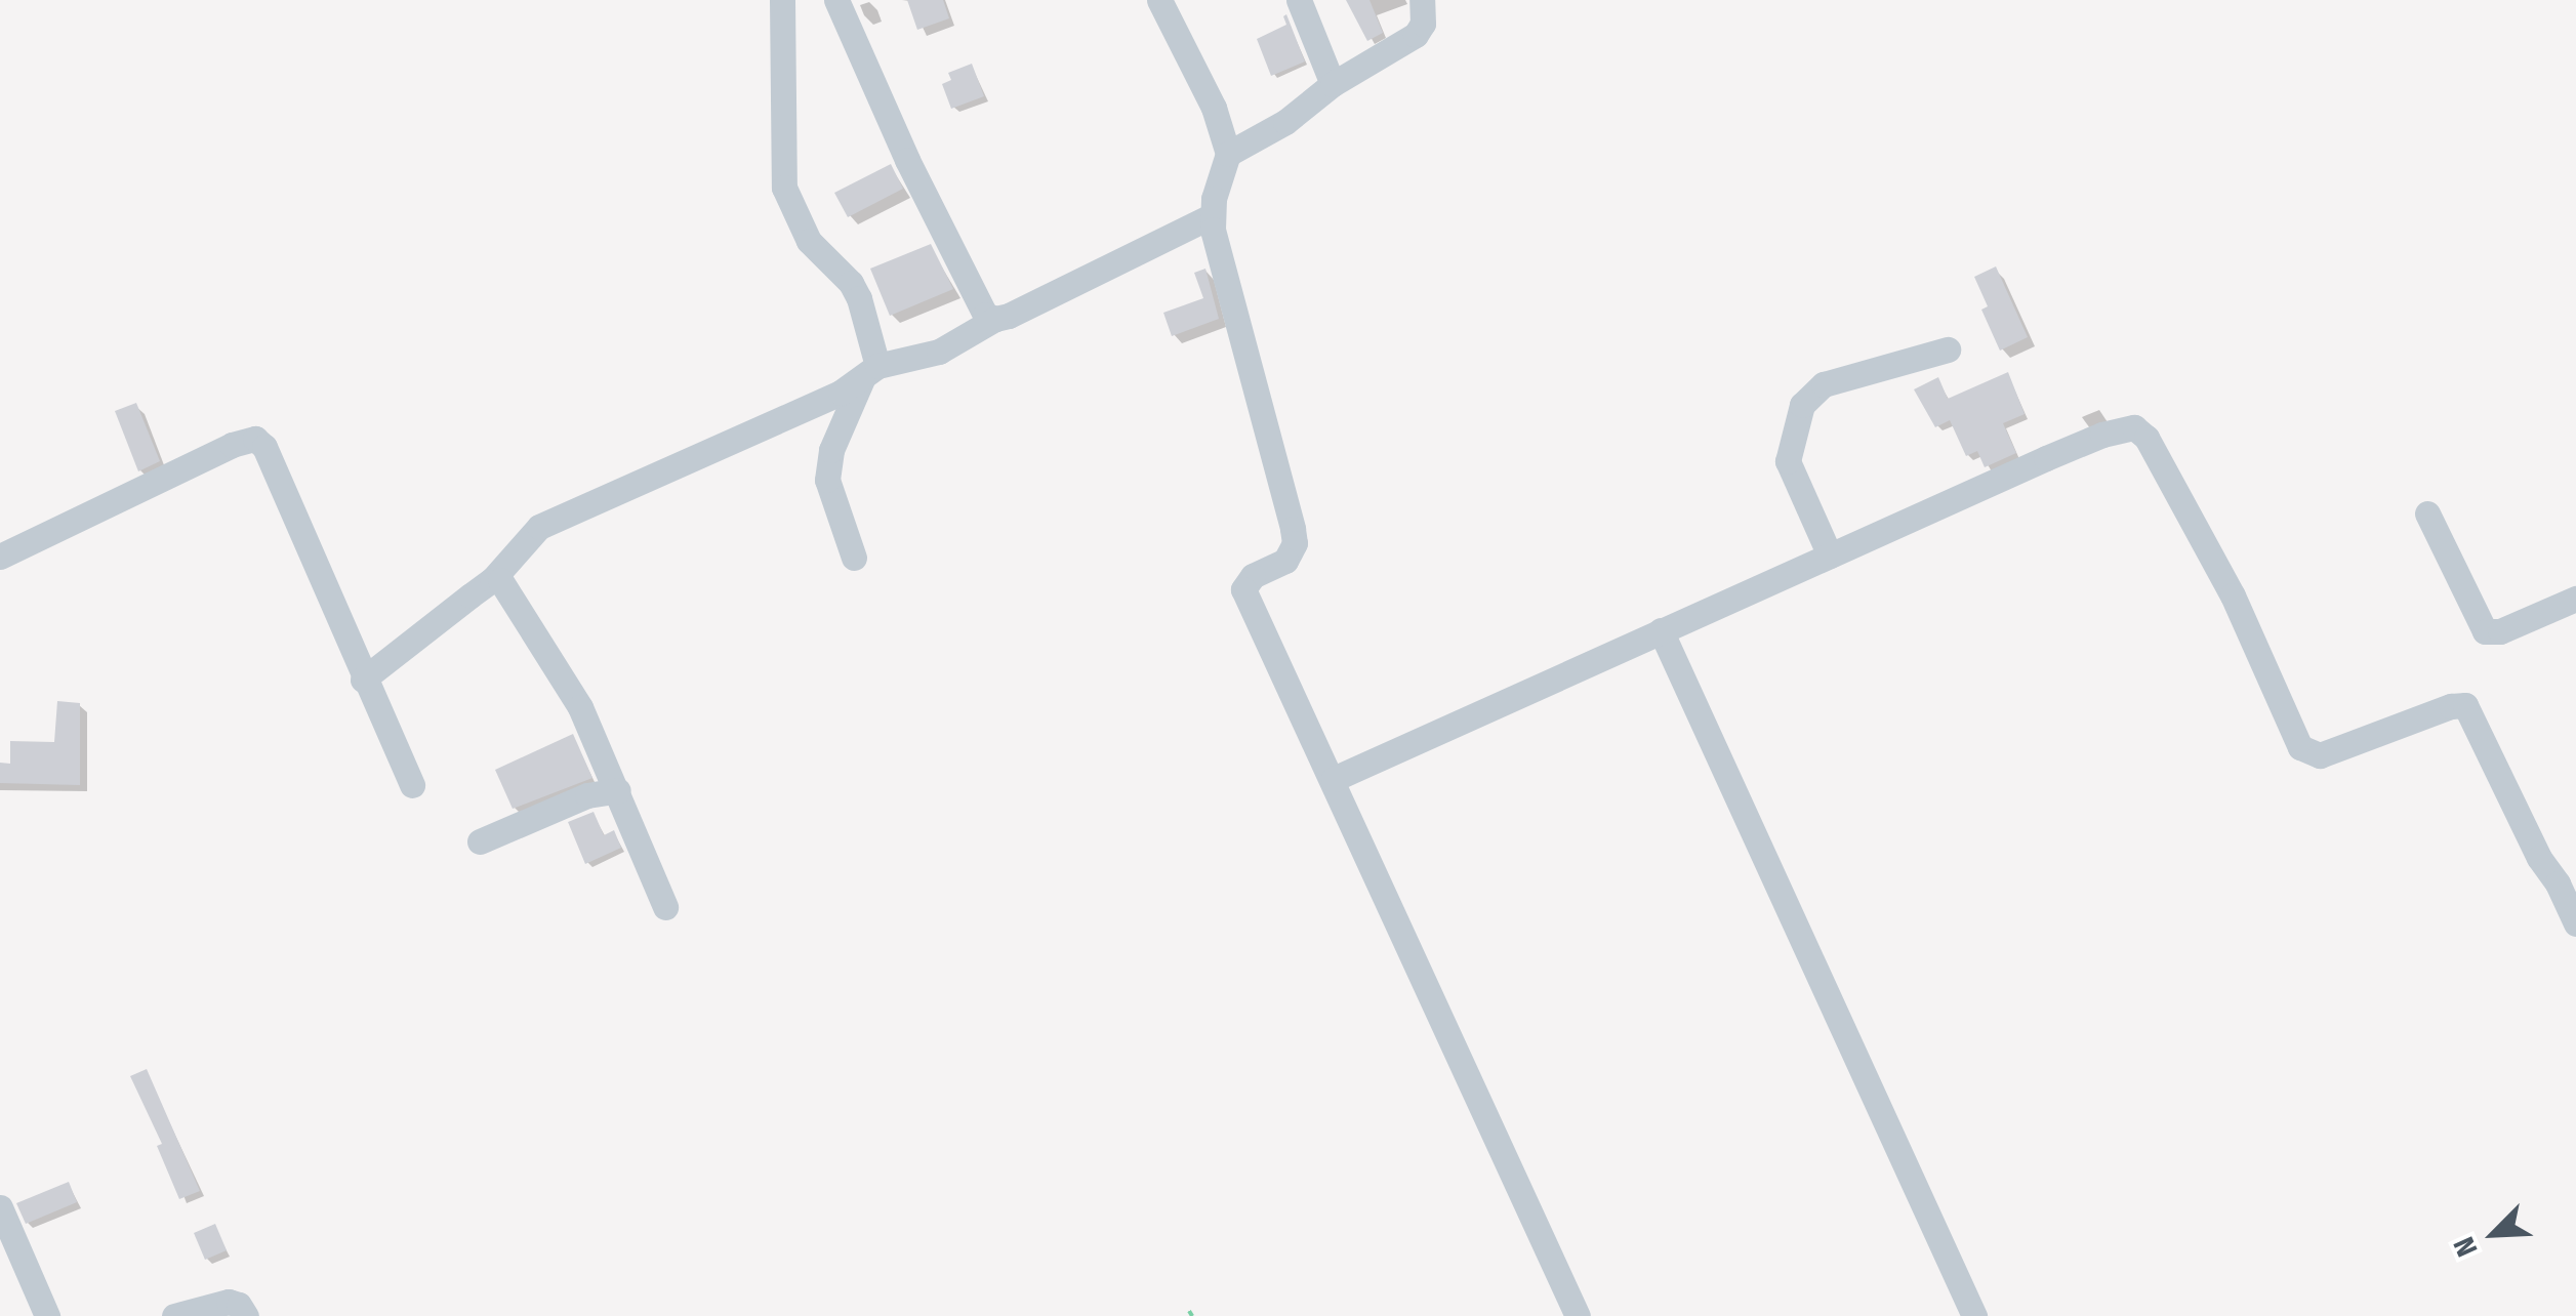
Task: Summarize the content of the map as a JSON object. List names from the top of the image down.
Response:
{
  "north": "bottom left"
}
